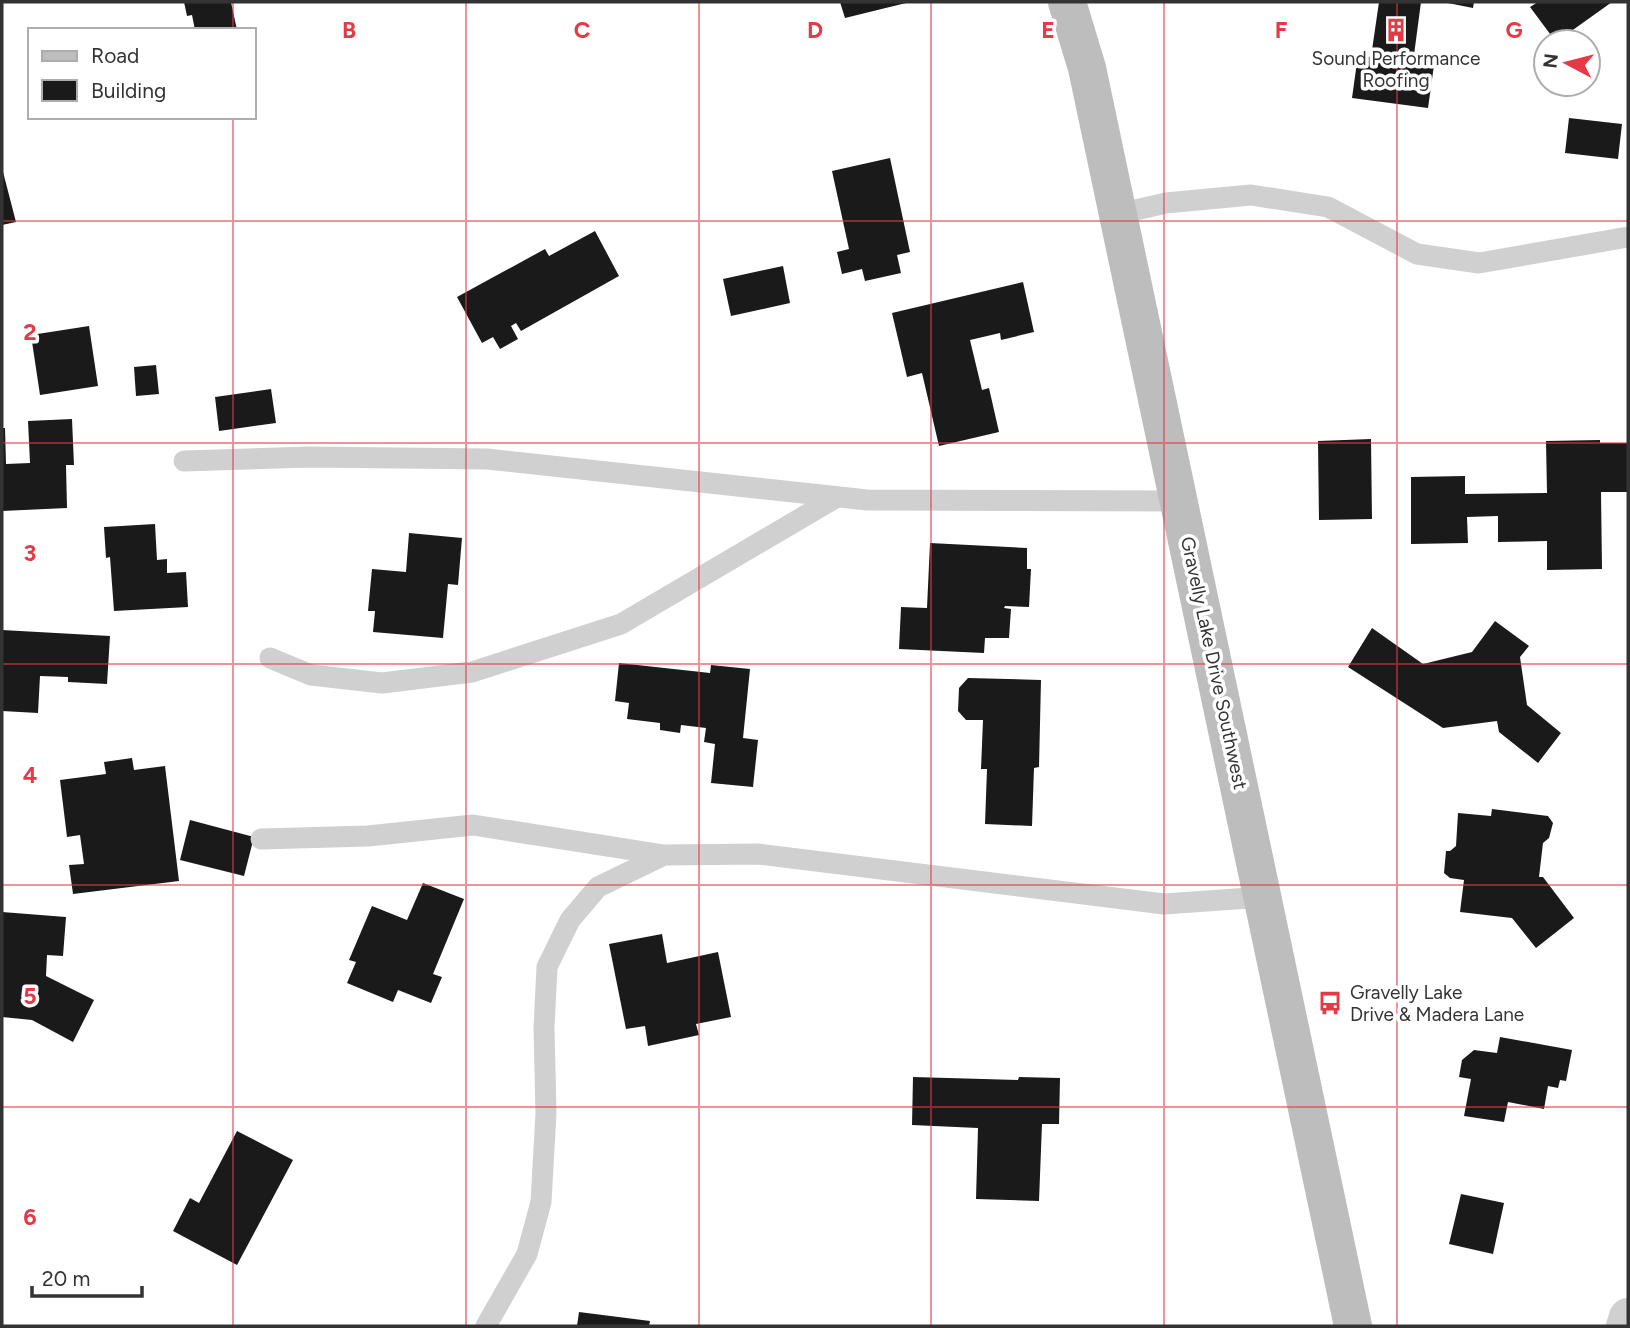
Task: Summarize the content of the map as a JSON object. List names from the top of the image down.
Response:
{
  "streets": {
    "main road": ["Gravelly Lake Drive Southwest"]
  },
  "places": {
    "building": ["Sound Performance Roofing"],
    "bus stop": ["Gravelly Lake Drive & Madera Lane"]
  },
  "legend": ["Road", "Building"],
  "scale_bar": "20 m",
  "north": "left",
  "grid": {
    "columns": [
      "B",
      "C",
      "D",
      "E",
      "F",
      "G"
    ],
    "rows": [
      "2",
      "3",
      "4",
      "5",
      "6"
    ]
  }
}
